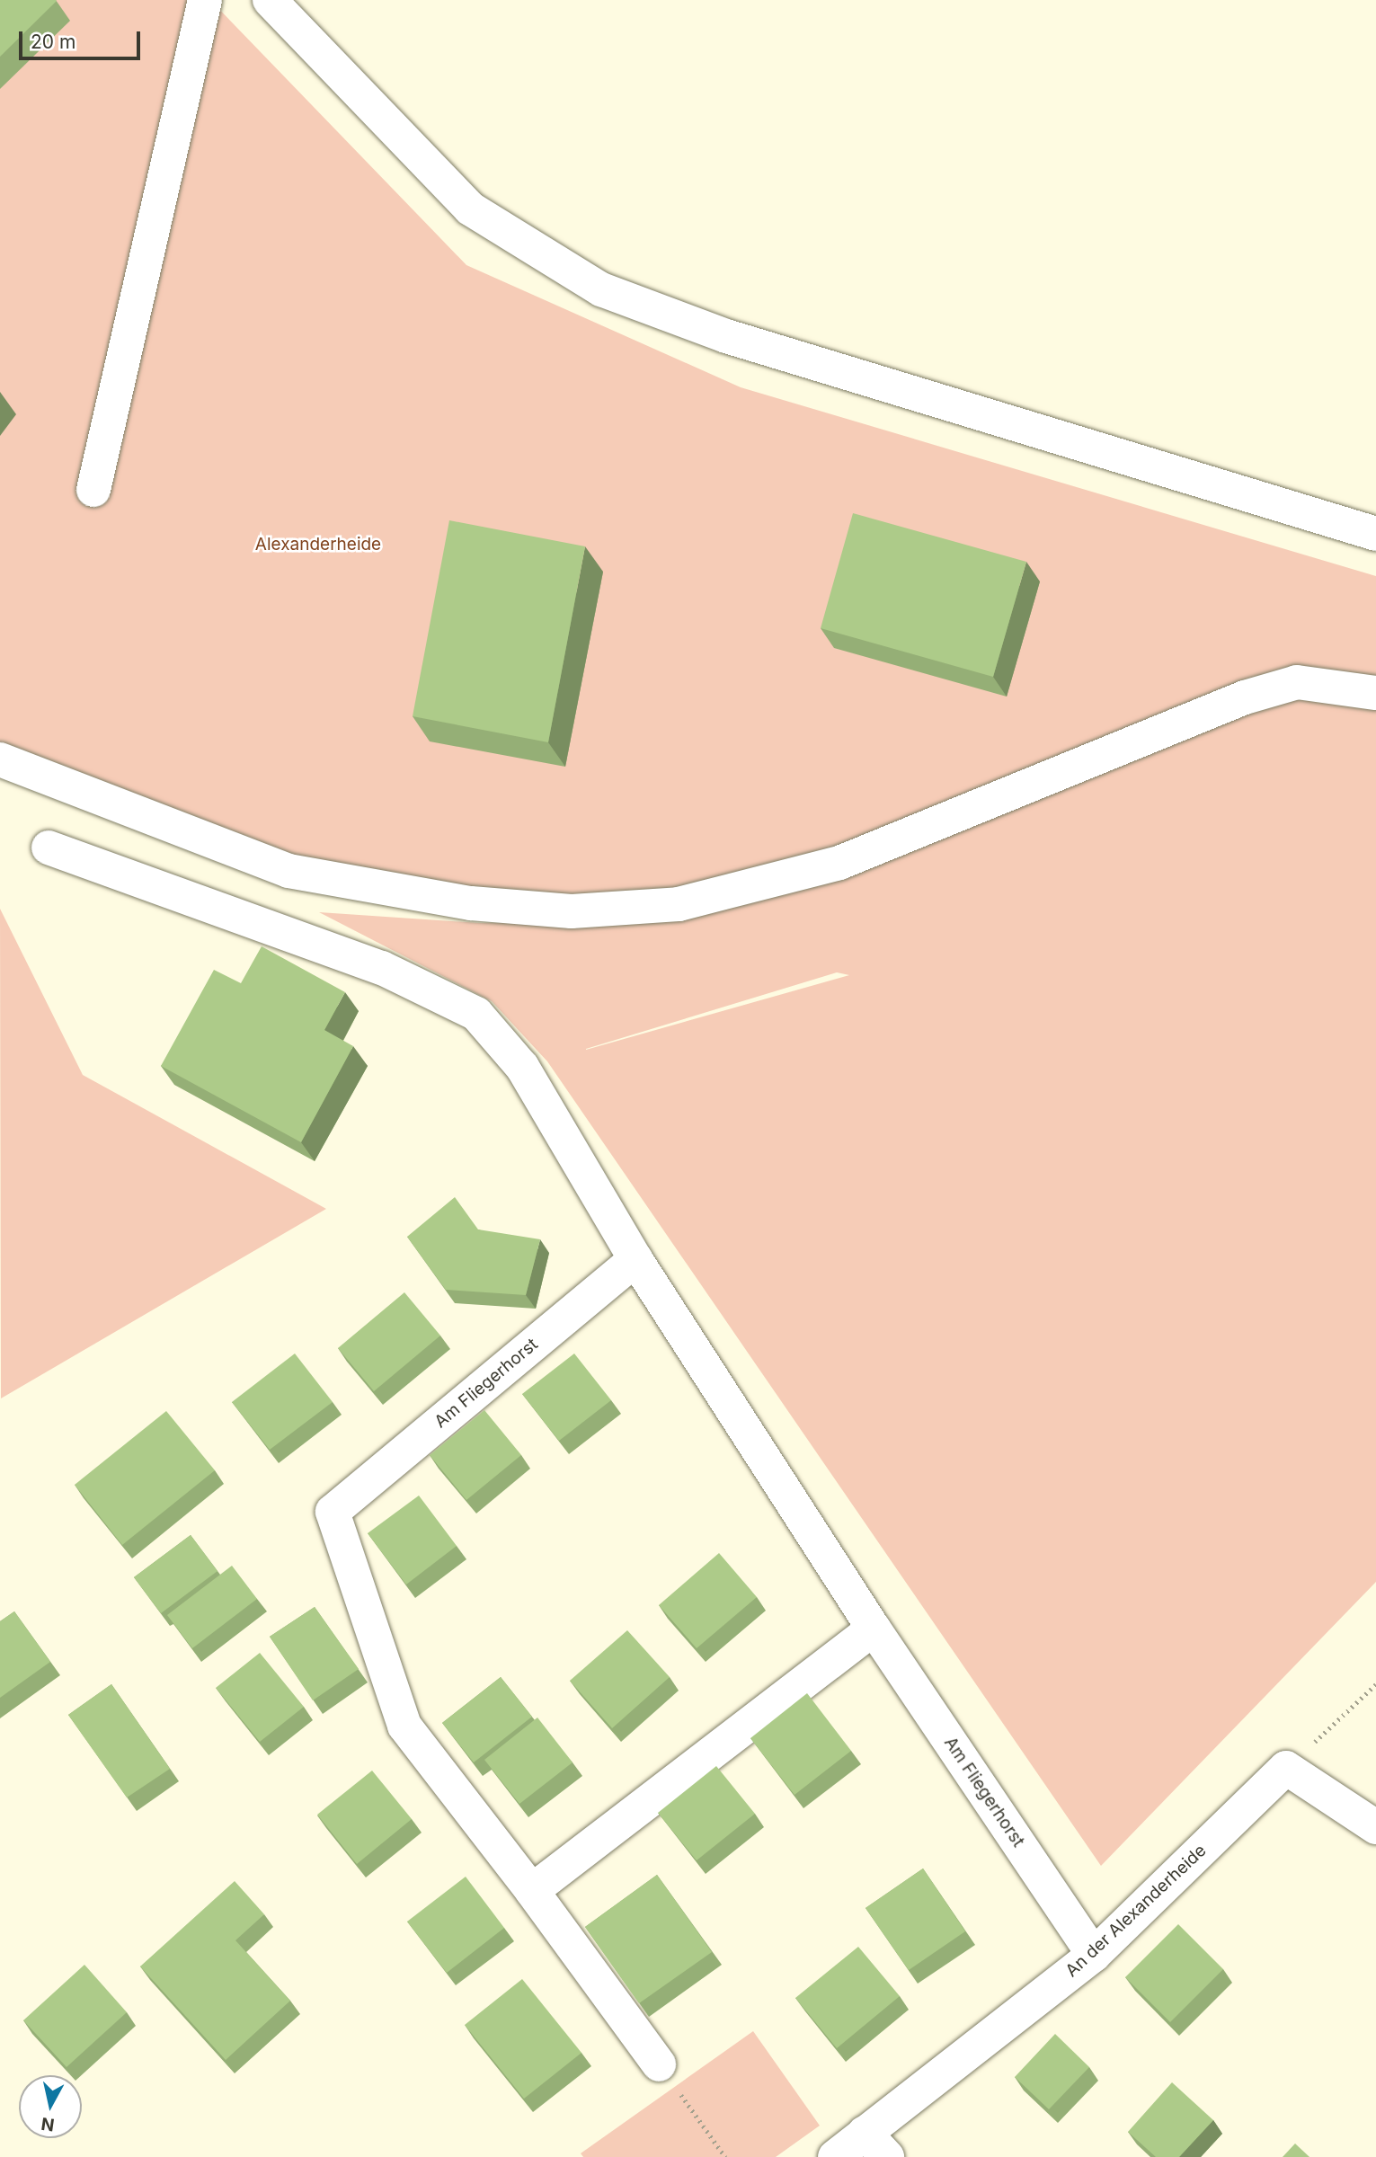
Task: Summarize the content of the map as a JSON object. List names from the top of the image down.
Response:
{
  "streets": {
    "street": ["Am Fliegerhorst", "An der Alexanderheide"]
  },
  "crossings": [
    ["Am Fliegerhorst", "An der Alexanderheide"]
  ],
  "parks": ["Alexanderheide"],
  "scale_bar": "20 m",
  "north": "bottom"
}
